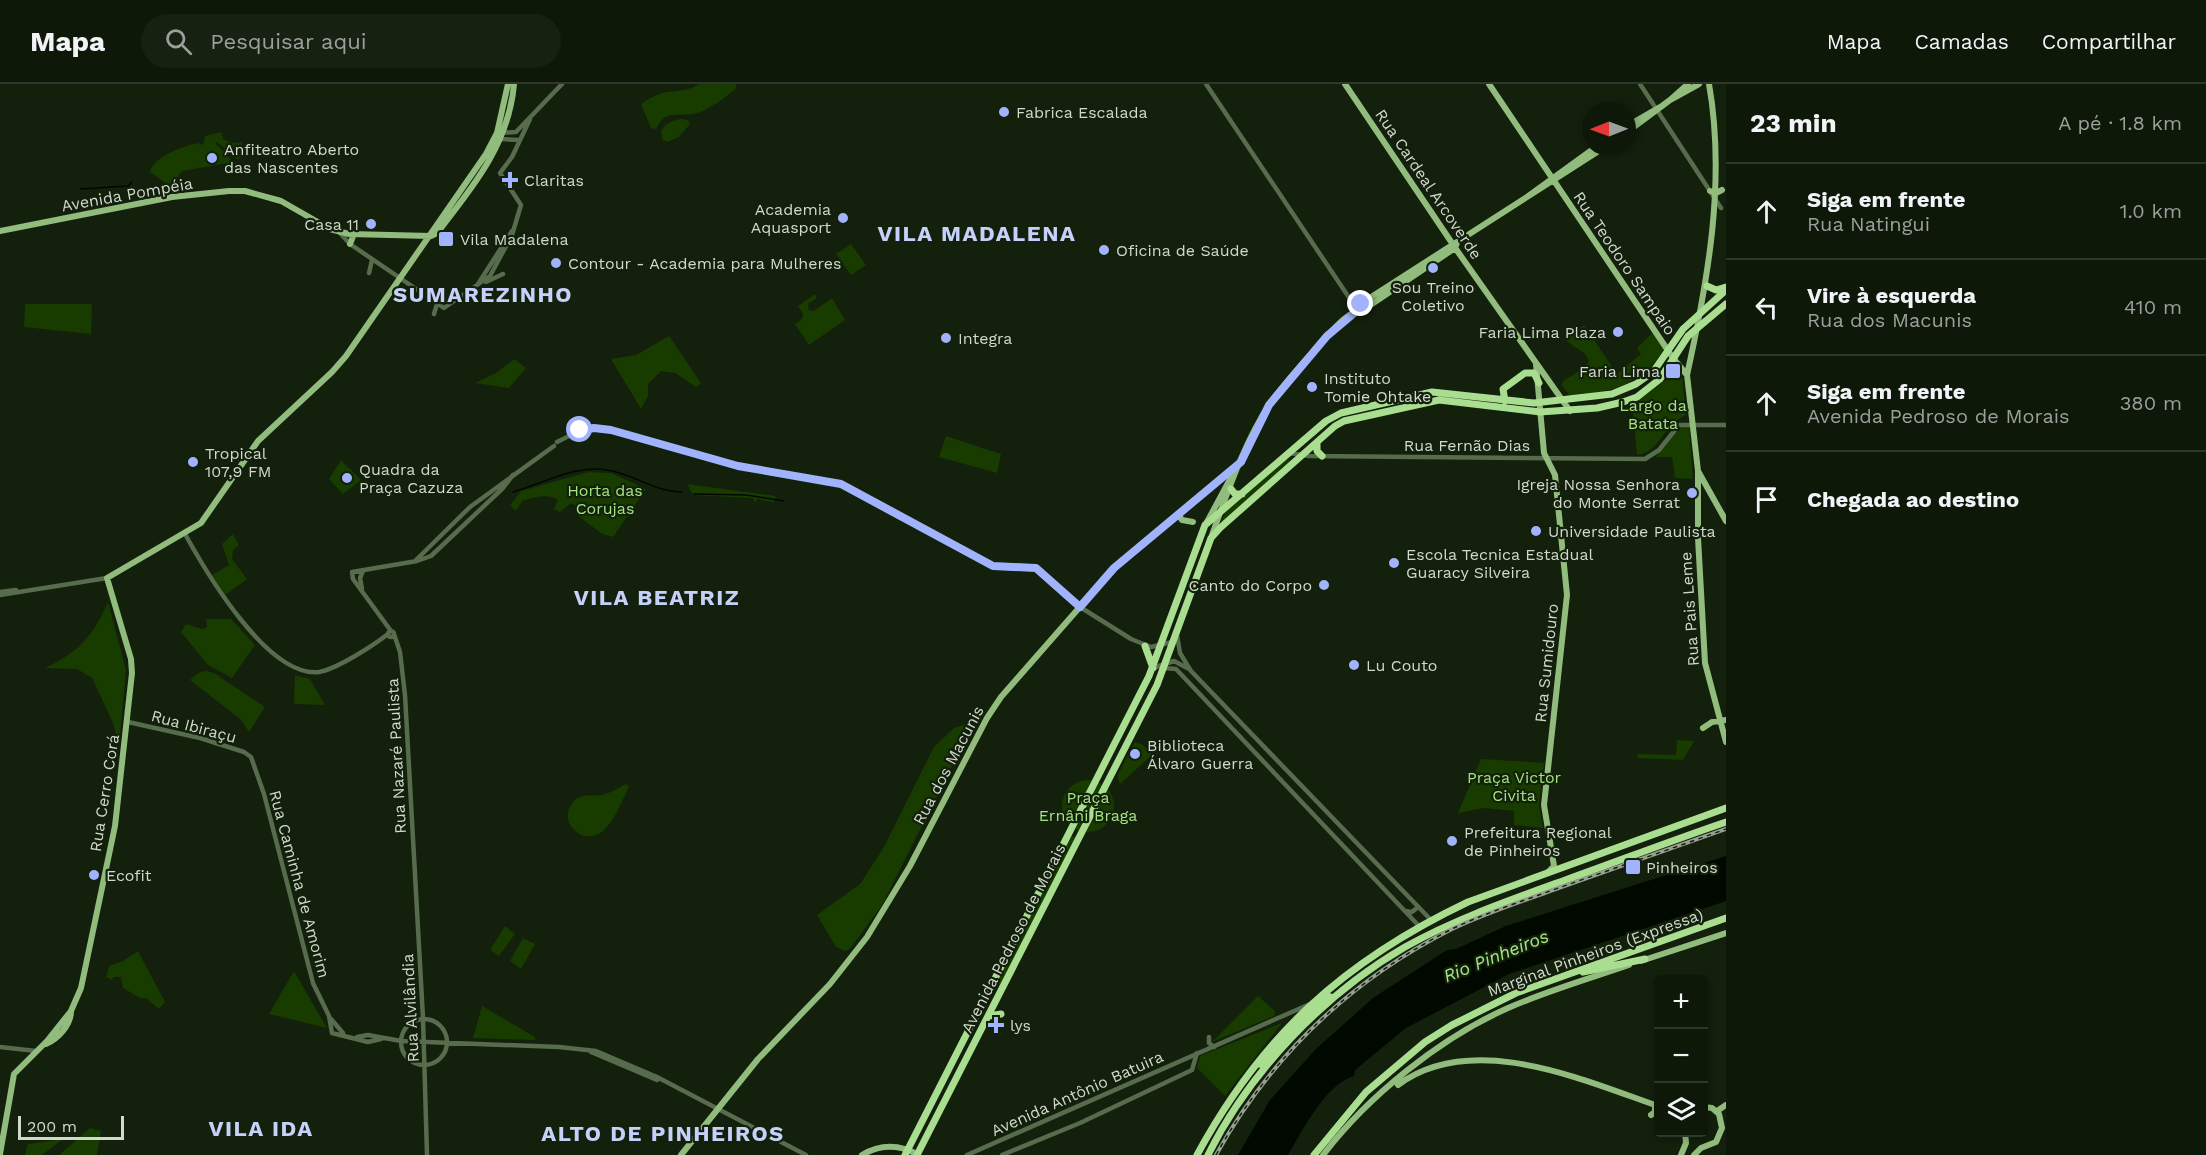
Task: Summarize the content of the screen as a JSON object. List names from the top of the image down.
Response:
{
  "streets": {
    "highway": ["Avenida Pedroso de Morais", "Marginal Pinheiros (Expressa)"],
    "main road": [
      "Rua Cardeal Arcoverde",
      "Avenida Pompéia",
      "Rua Teodoro Sampaio",
      "Rua Pais Leme",
      "Rua Sumidouro",
      "Rua dos Macunis",
      "Rua Cerro Corá"
    ],
    "street": [
      "Rua Fernão Dias",
      "Rua Ibiraçu",
      "Rua Nazaré Paulista",
      "Rua Caminha de Amorim",
      "Rua Alvilândia",
      "Avenida Antônio Batuira"
    ]
  },
  "crossings": [
    ["Rua Fernão Dias", "Rua Sumidouro"],
    ["Rua Ibiraçu", "Rua Cerro Corá"],
    ["Rua Ibiraçu", "Rua Caminha de Amorim"],
    ["Rua Nazaré Paulista", "Rua Alvilândia"]
  ],
  "districts": [
    "VILA MADALENA",
    "SUMAREZINHO",
    "VILA BEATRIZ",
    "VILA IDA",
    "ALTO DE PINHEIROS"
  ],
  "water": ["Rio Pinheiros"],
  "parks": [
    "Largo da Batata",
    "Horta das Corujas",
    "Praça Victor Civita",
    "Praça Ernâni Braga"
  ],
  "places": {
    "other": [
      "Fabrica Escalada",
      "Anfiteatro Aberto das Nascentes",
      "Academia Aquasport",
      "Casa 11",
      "Oficina de Saúde",
      "Contour - Academia para Mulheres",
      "Sou Treino Coletivo",
      "Faria Lima Plaza",
      "Integra",
      "Instituto Tomie Ohtake",
      "Tropical 107,9 FM",
      "Quadra da Praça Cazuza",
      "Igreja Nossa Senhora do Monte Serrat",
      "Universidade Paulista",
      "Escola Tecnica Estadual Guaracy Silveira",
      "Canto do Corpo",
      "Lu Couto",
      "Biblioteca Álvaro Guerra",
      "Prefeitura Regional de Pinheiros",
      "Ecofit"
    ],
    "health": ["Claritas", "lys"],
    "transit": ["Vila Madalena", "Faria Lima", "Pinheiros"]
  },
  "scale_bar": "200 m",
  "north": "left",
  "page": {
    "header": "Mapa",
    "search": "Pesquisar aqui",
    "nav": ["Mapa", "Camadas", "Compartilhar"],
    "heading": ["23 min", "A pé · 1.8 km"],
    "list": [
      ["Siga em frente", "Rua Natingui", "1.0 km"],
      ["Vire à esquerda", "Rua dos Macunis", "410 m"],
      ["Siga em frente", "Avenida Pedroso de Morais", "380 m"],
      "Chegada ao destino"
    ],
    "map_buttons": ["+", "−"],
    "scale": "200 m"
  }
}
